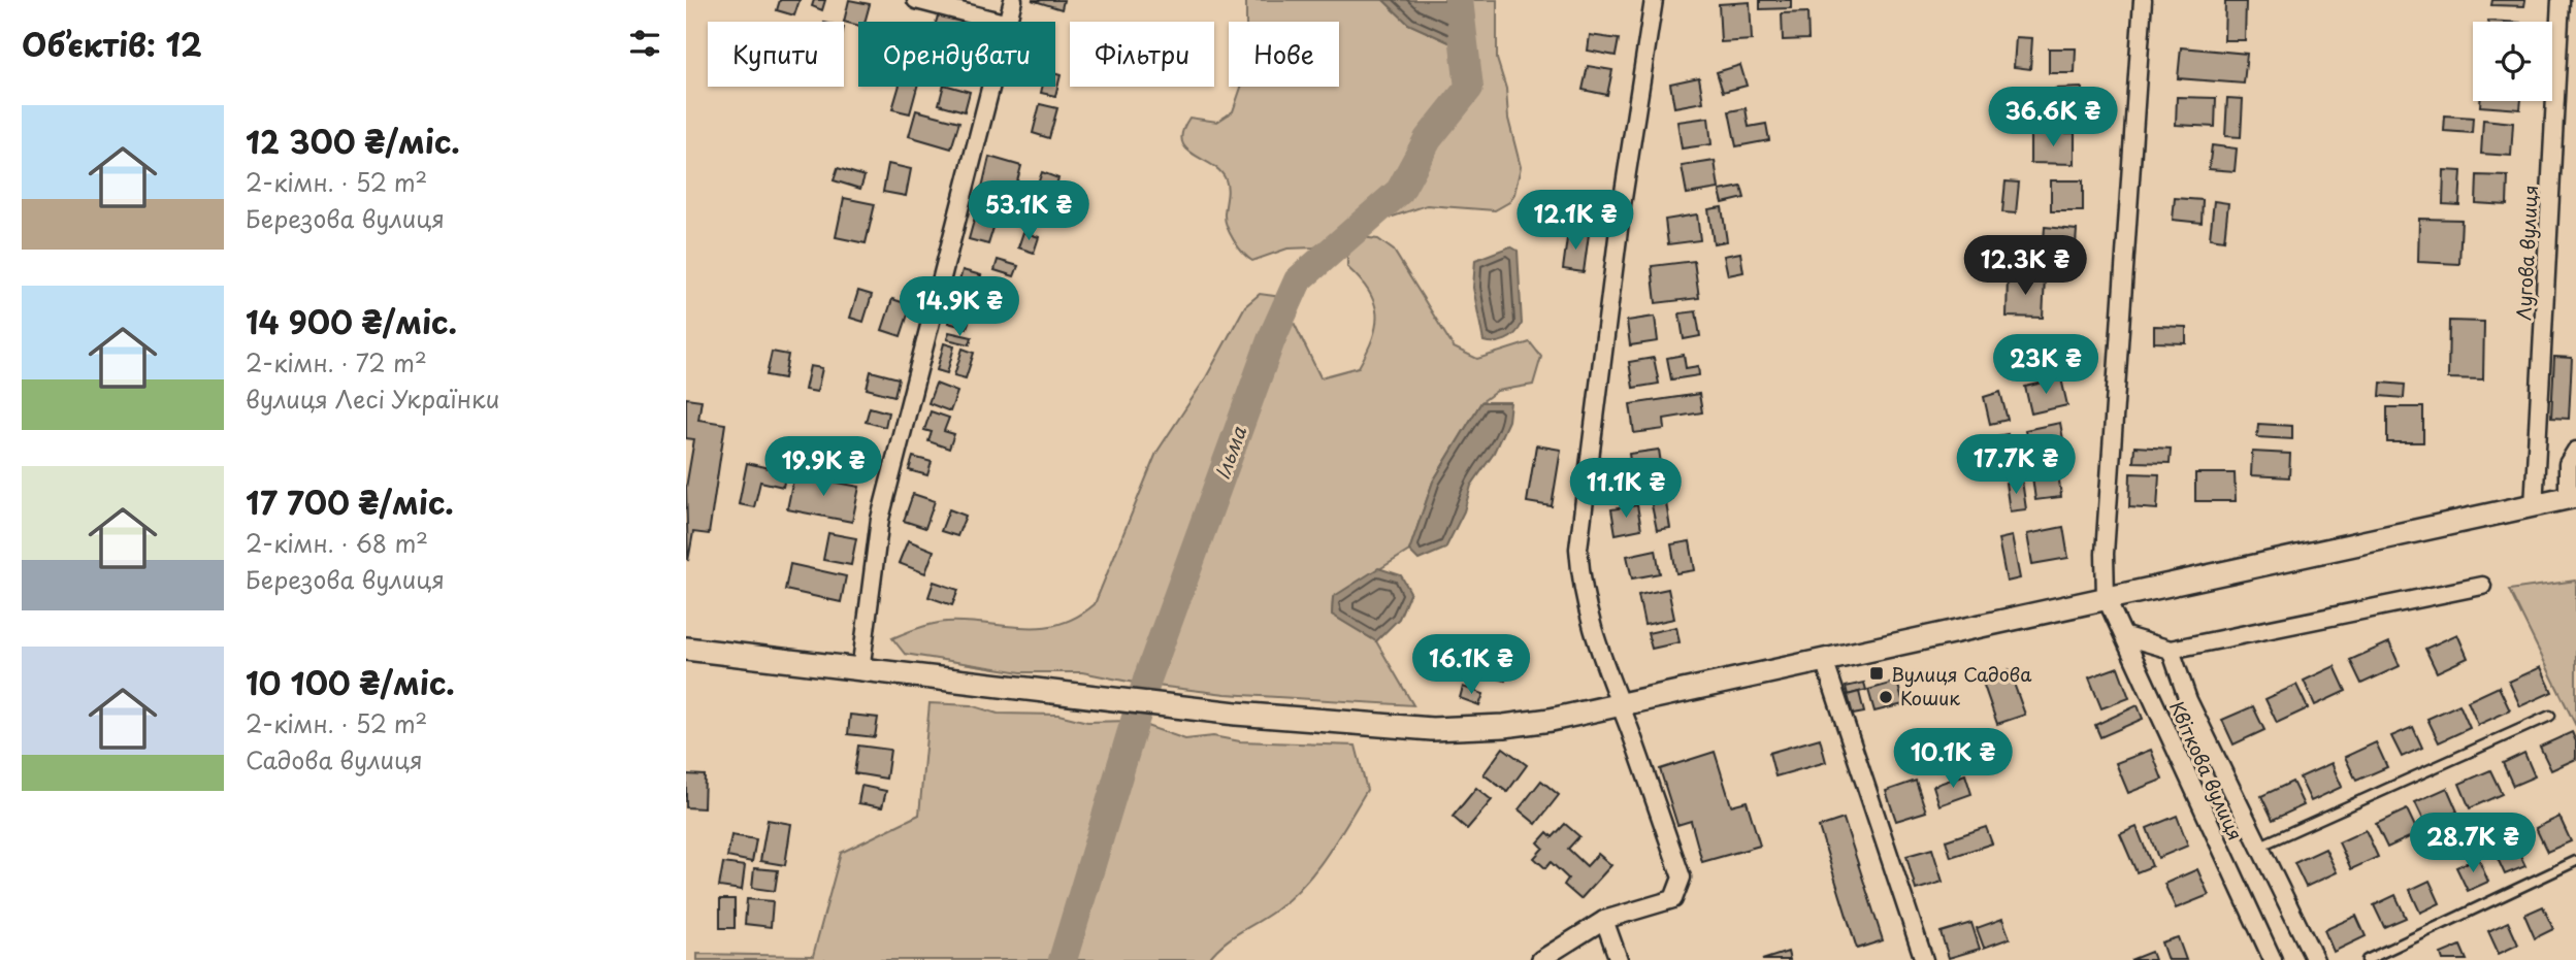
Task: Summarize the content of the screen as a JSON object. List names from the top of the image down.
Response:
{
  "streets": {
    "street": ["Лугова вулиця", "Квіткова вулиця"]
  },
  "water": ["Ільма"],
  "places": {
    "transit": ["Вулиця Садова"],
    "other": ["Кошик"]
  },
  "page": {
    "heading": "Об’єктів: 12",
    "chip": [
      "Купити",
      "Орендувати",
      "Фільтри",
      "Нове"
    ],
    "list": [
      {
        "name": "12 300 ₴/міс.",
        "note": "2-кімн. · 52 m² · Березова вулиця"
      },
      {
        "name": "14 900 ₴/міс.",
        "note": "2-кімн. · 72 m² · вулиця Лесі Українки"
      },
      {
        "name": "17 700 ₴/міс.",
        "note": "2-кімн. · 68 m² · Березова вулиця"
      },
      {
        "name": "10 100 ₴/міс.",
        "note": "2-кімн. · 52 m² · Садова вулиця"
      }
    ],
    "price": [
      "36.6K ₴",
      "53.1K ₴",
      "12.1K ₴",
      "12.3K ₴",
      "14.9K ₴",
      "23K ₴",
      "17.7K ₴",
      "19.9K ₴",
      "11.1K ₴",
      "16.1K ₴",
      "10.1K ₴",
      "28.7K ₴"
    ]
  }
}
